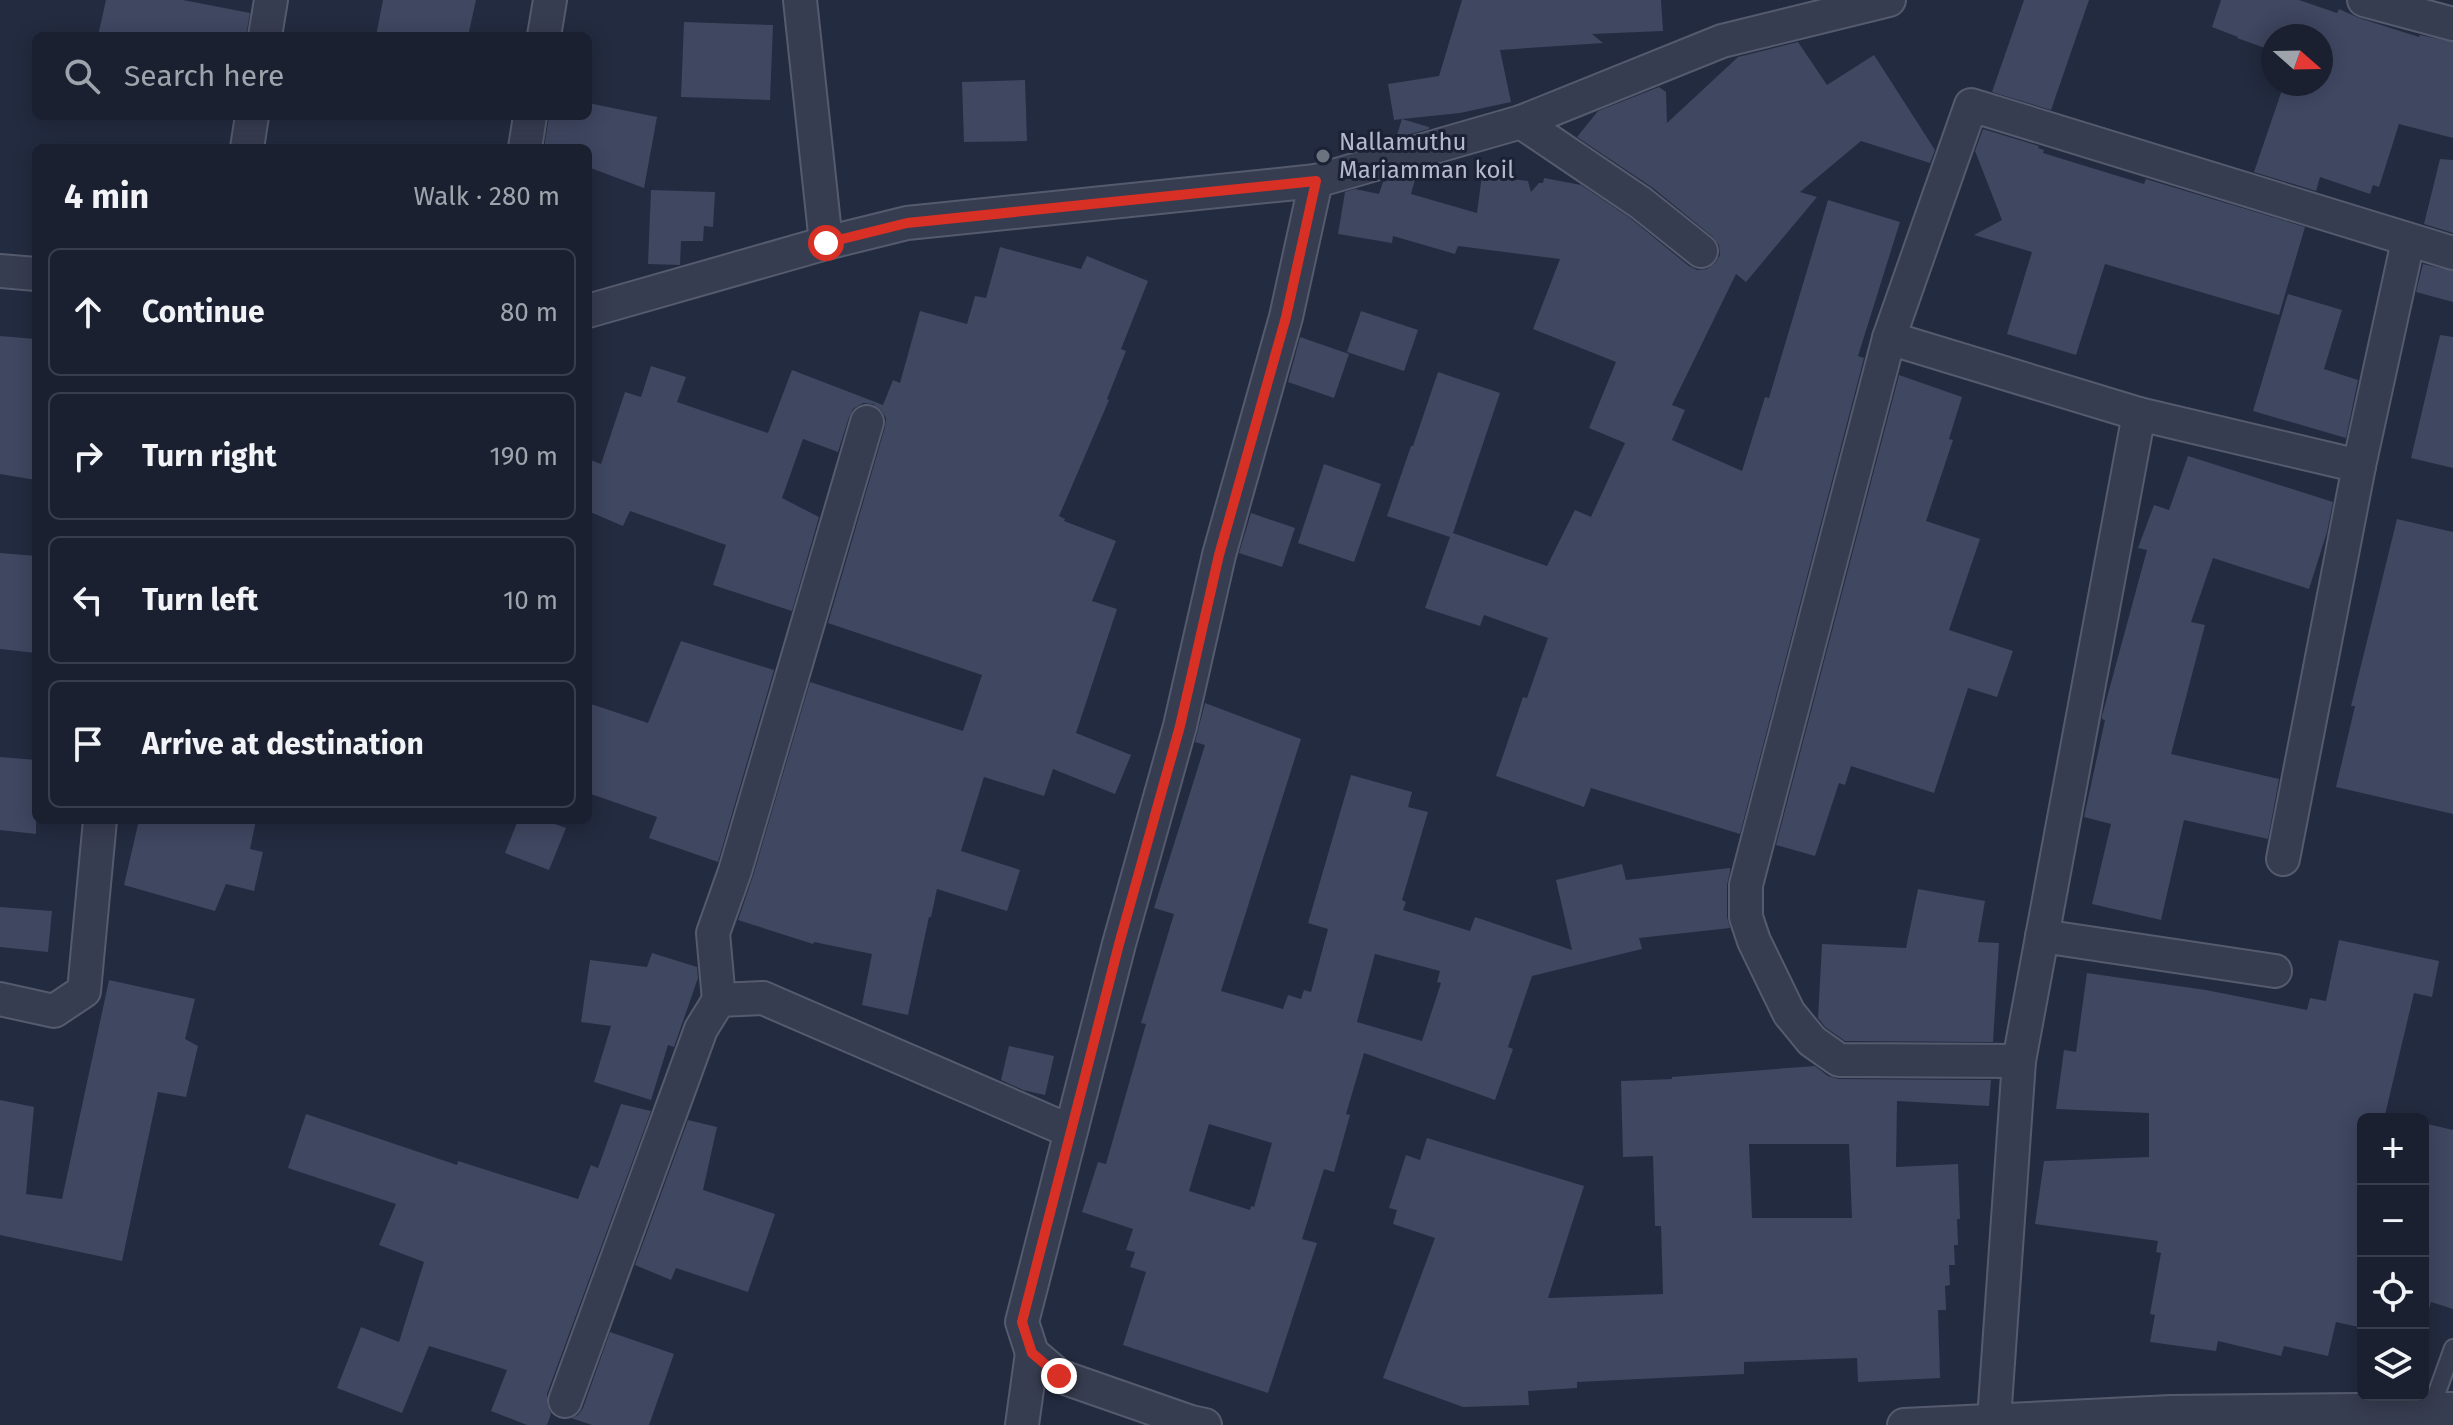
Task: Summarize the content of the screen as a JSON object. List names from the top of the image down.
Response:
{
  "places": ["Nallamuthu Mariamman koil"],
  "north": "right",
  "page": {
    "search": "Search here",
    "heading": ["4 min", "Walk · 280 m"],
    "list": [
      ["Continue", "80 m"],
      ["Turn right", "190 m"],
      ["Turn left", "10 m"],
      "Arrive at destination"
    ],
    "map_buttons": ["+", "−"]
  }
}
